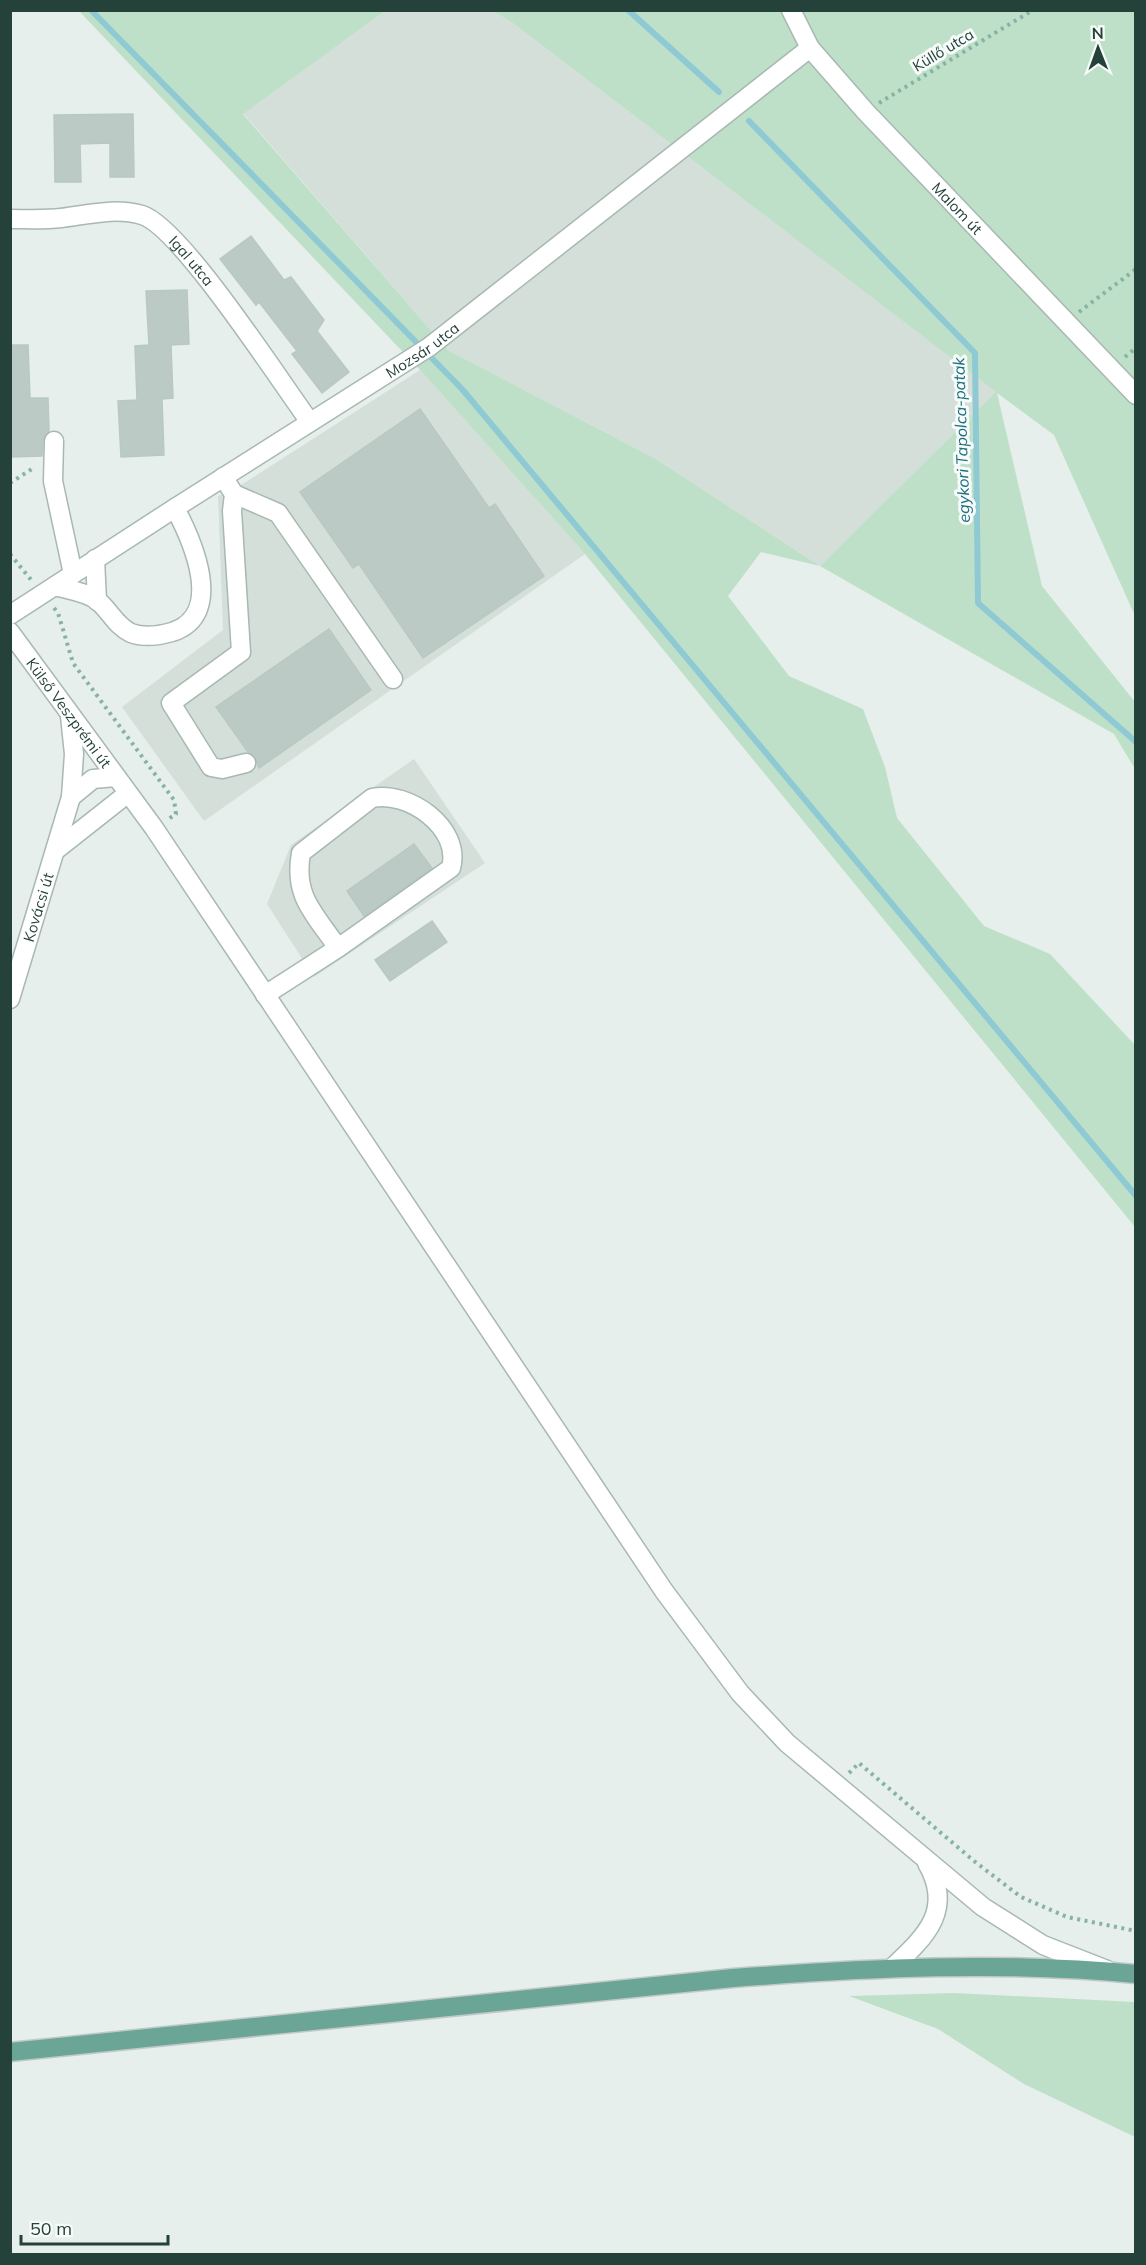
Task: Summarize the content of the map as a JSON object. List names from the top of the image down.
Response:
{
  "streets": {
    "street": [
      "Malom út",
      "Igal utca",
      "Mozsár utca",
      "Külső Veszprémi út",
      "Kovácsi út"
    ],
    "path": ["Küllő utca"]
  },
  "crossings": [
    ["Küllő utca", "Malom út"],
    ["Malom út", "Mozsár utca"],
    ["Igal utca", "Mozsár utca"],
    ["Külső Veszprémi út", "Kovácsi út"]
  ],
  "water": ["egykori Tapolca-patak"],
  "scale_bar": "50 m",
  "north": "top"
}
